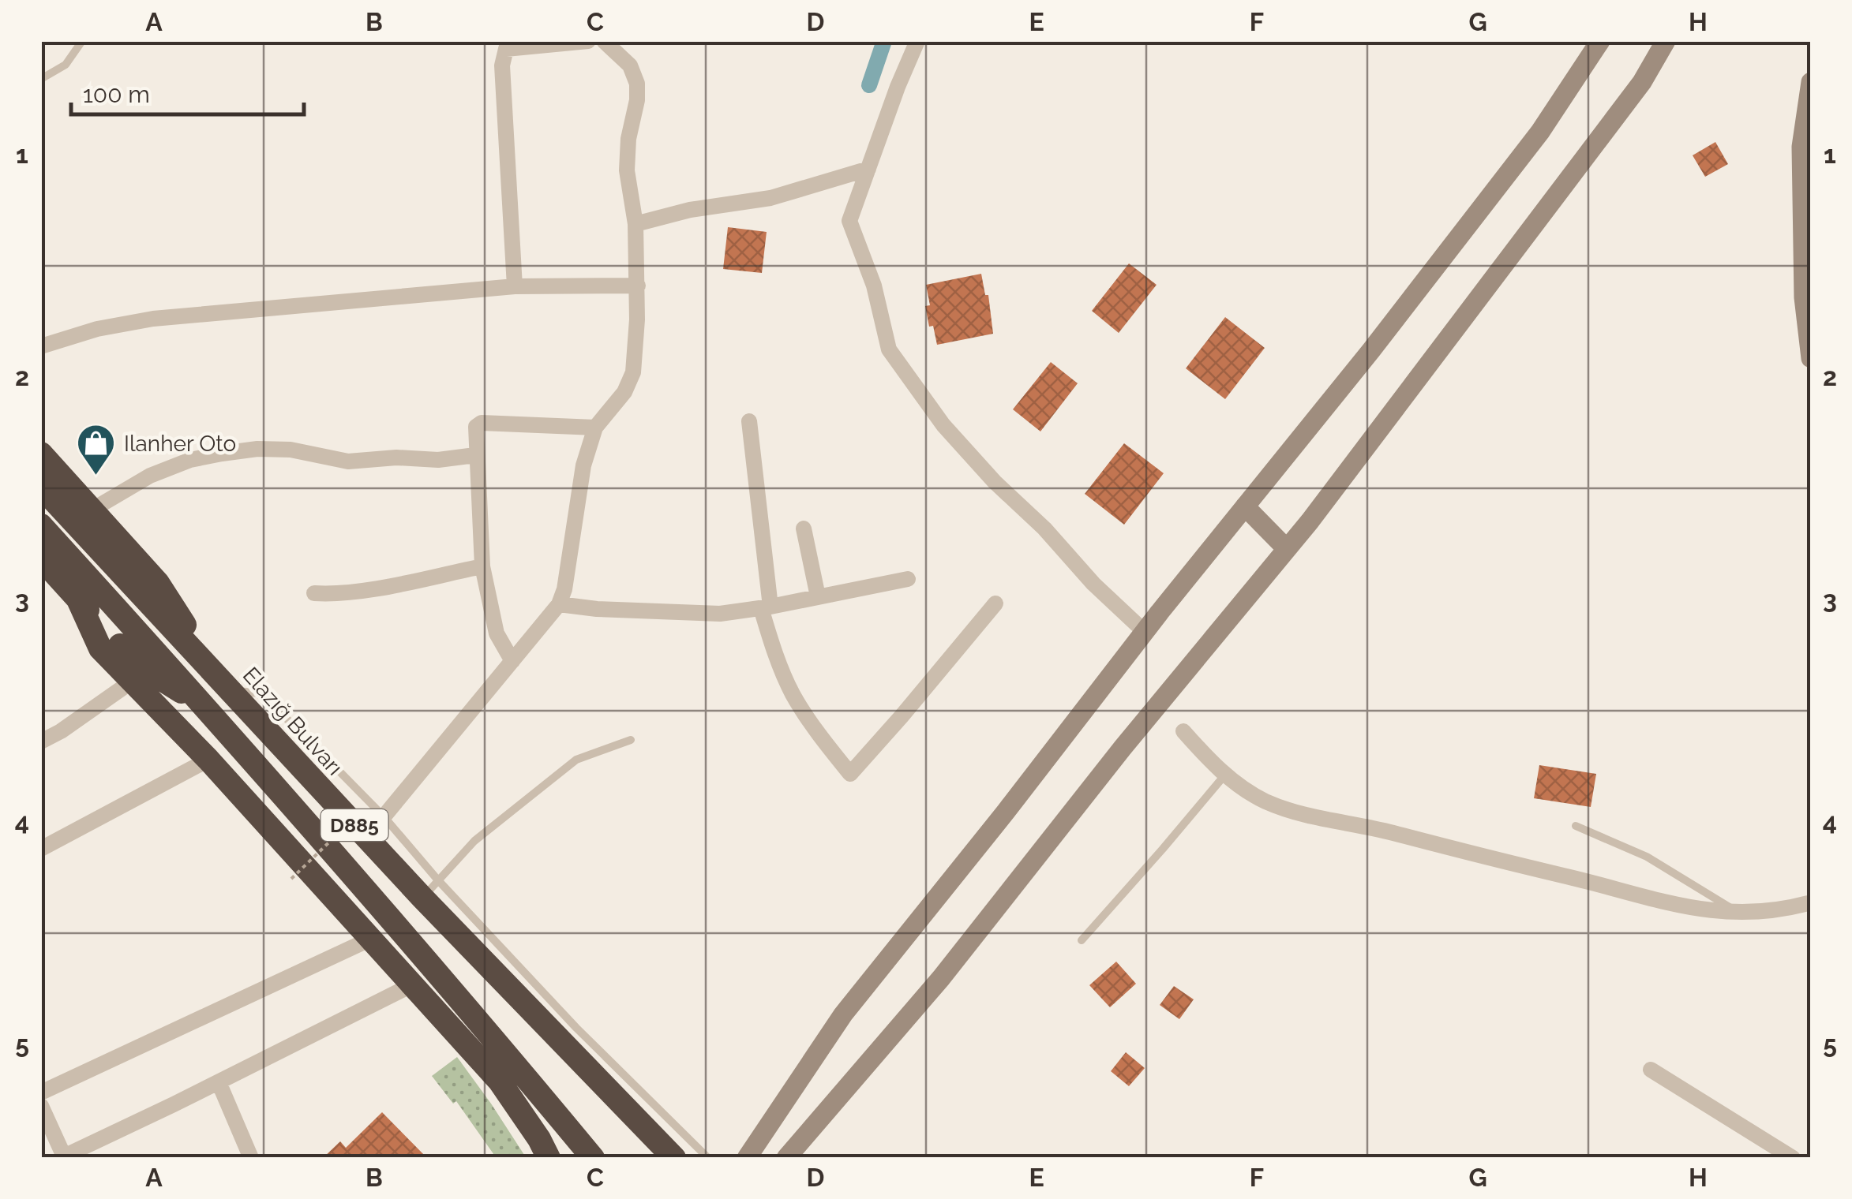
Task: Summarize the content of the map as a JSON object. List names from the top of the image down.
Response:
{
  "streets": {
    "highway": ["Elazığ Bulvarı", "D885"]
  },
  "places": {
    "shop": ["Ilanher Oto"]
  },
  "scale_bar": "100 m",
  "grid": {
    "columns": [
      "A",
      "B",
      "C",
      "D",
      "E",
      "F",
      "G",
      "H"
    ],
    "rows": [
      "1",
      "2",
      "3",
      "4",
      "5"
    ]
  }
}
